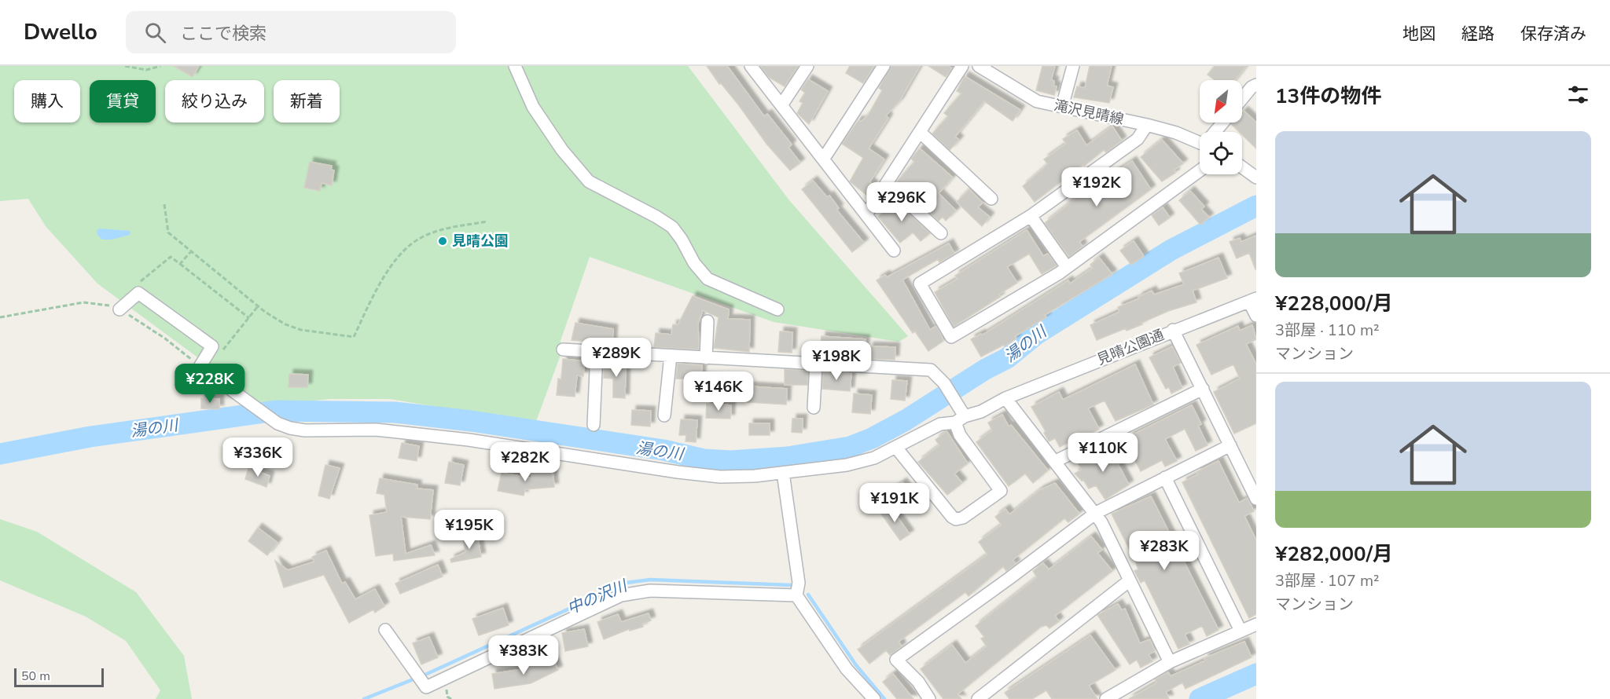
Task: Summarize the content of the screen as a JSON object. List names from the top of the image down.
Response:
{
  "streets": {
    "street": ["滝沢見晴線", "見晴公園通"]
  },
  "water": ["湯の川", "中の沢川"],
  "places": ["見晴公園"],
  "scale_bar": "50 m",
  "north": "bottom left",
  "page": {
    "header": "Dwello",
    "search": "ここで検索",
    "nav": ["地図", "経路", "保存済み"],
    "heading": "13件の物件",
    "chip": [
      "購入",
      "賃貸",
      "絞り込み",
      "新着"
    ],
    "list": [
      {
        "name": "¥228,000/月",
        "note": "3部屋 · 110 m² · マンション"
      },
      {
        "name": "¥282,000/月",
        "note": "3部屋 · 107 m² · マンション"
      }
    ],
    "price": [
      "¥192K",
      "¥296K",
      "¥289K",
      "¥198K",
      "¥228K",
      "¥146K",
      "¥110K",
      "¥336K",
      "¥282K",
      "¥191K",
      "¥195K",
      "¥283K",
      "¥383K"
    ],
    "scale": "50 m"
  }
}
